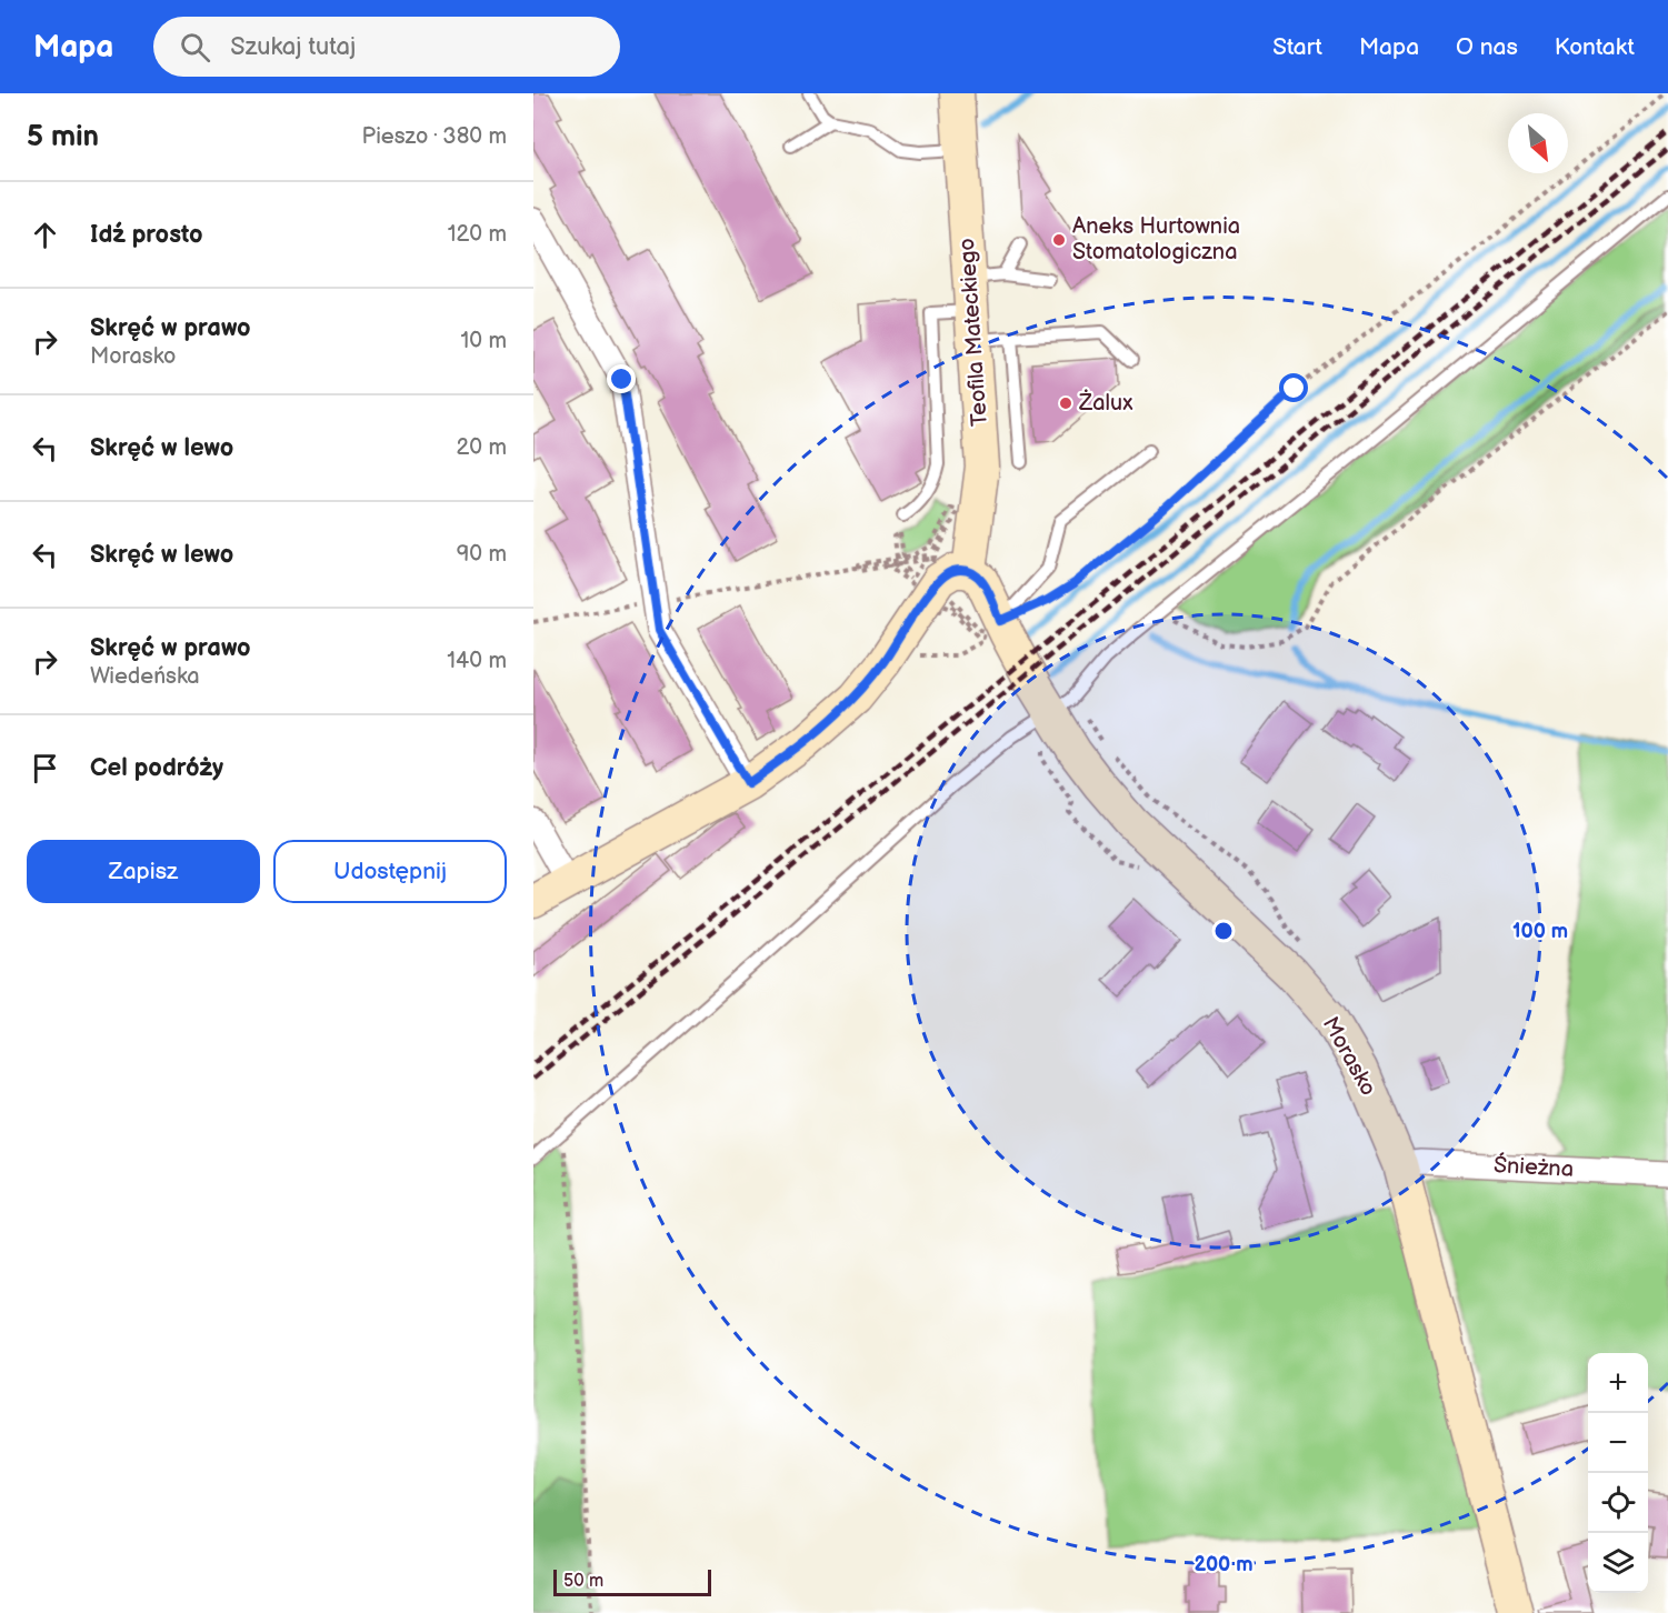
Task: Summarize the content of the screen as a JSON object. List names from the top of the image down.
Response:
{
  "streets": {
    "street": ["Teofila Mateckiego", "Morasko", "Śnieżna"]
  },
  "crossings": [
    ["Teofila Mateckiego", "Morasko"],
    ["Morasko", "Śnieżna"]
  ],
  "places": ["Aneks Hurtownia Stomatologiczna", "Żalux"],
  "scale_bar": "50 m",
  "north": "bottom right",
  "page": {
    "header": "Mapa",
    "search": "Szukaj tutaj",
    "nav": [
      "Start",
      "Mapa",
      "O nas",
      "Kontakt"
    ],
    "heading": ["5 min", "Pieszo · 380 m"],
    "list": [
      ["Idź prosto", "120 m"],
      ["Skręć w prawo", "Morasko", "10 m"],
      ["Skręć w lewo", "20 m"],
      ["Skręć w lewo", "90 m"],
      ["Skręć w prawo", "Wiedeńska", "140 m"],
      "Cel podróży"
    ],
    "buttons": ["Zapisz", "Udostępnij"],
    "map_buttons": ["+", "−"],
    "scale": "50 m"
  },
  "rings": ["100 m", "200 m"]
}
